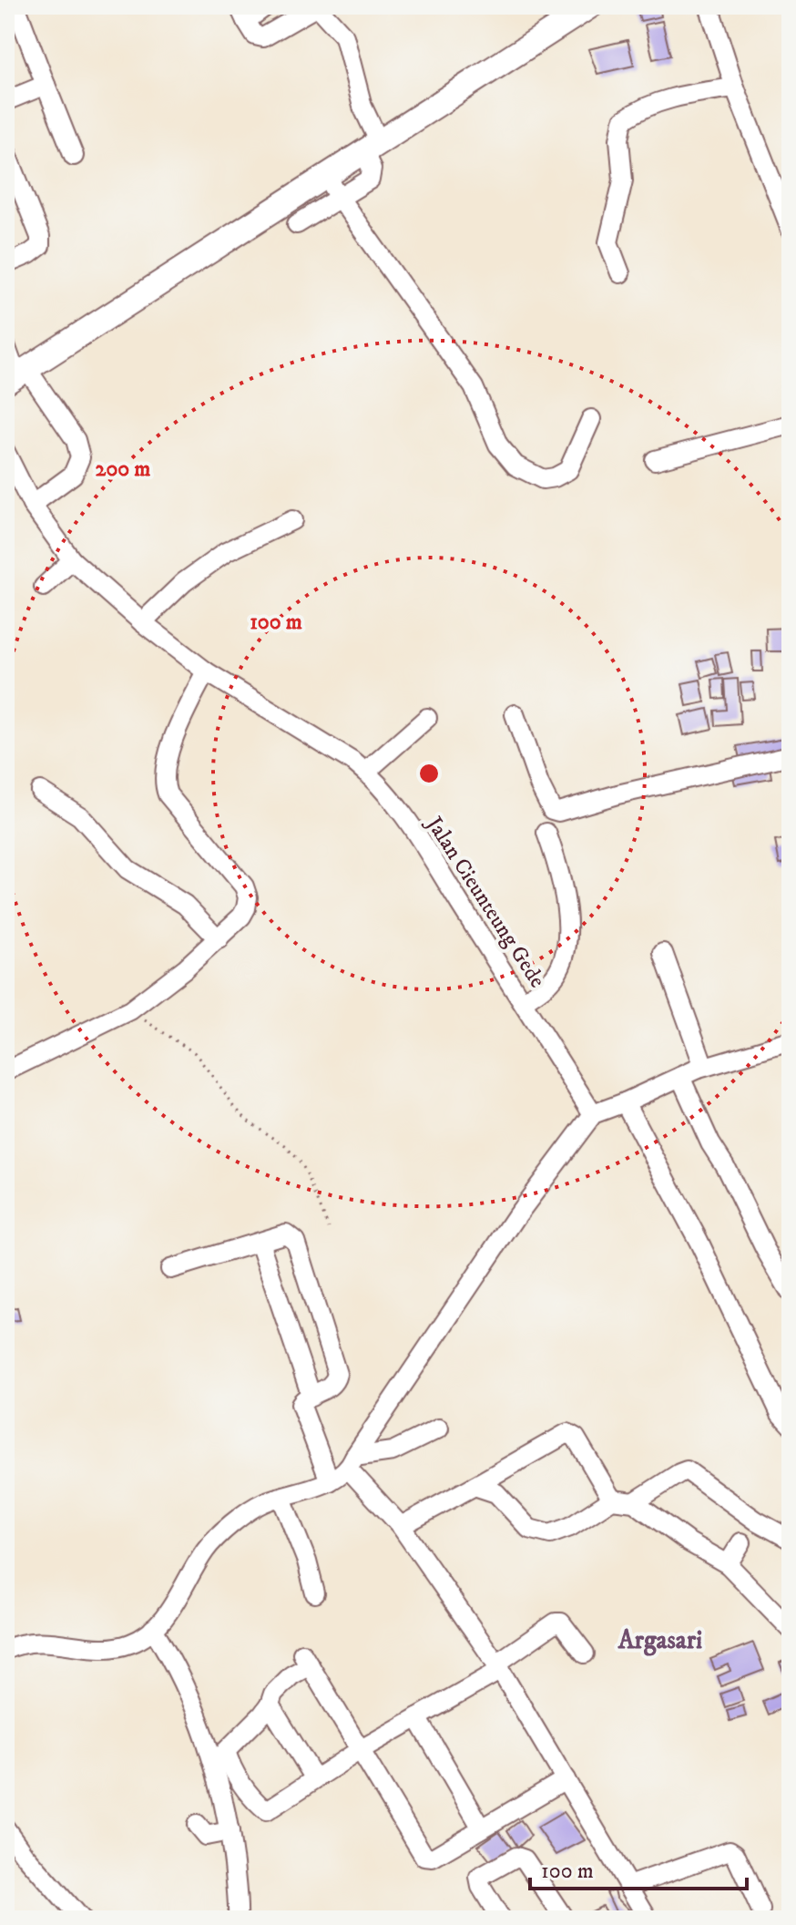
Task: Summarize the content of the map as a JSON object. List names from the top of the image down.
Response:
{
  "streets": {
    "street": ["Jalan Cieunteung Gede"]
  },
  "districts": ["Argasari"],
  "scale_bar": "100 m",
  "rings": ["200 m", "100 m"]
}
